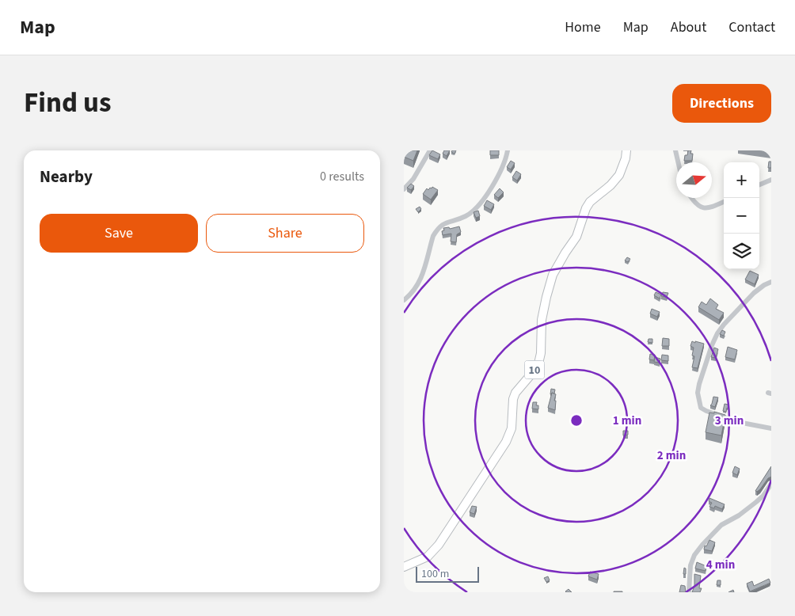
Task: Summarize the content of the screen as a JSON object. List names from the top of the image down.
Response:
{
  "streets": {
    "main road": ["10"]
  },
  "scale_bar": "100 m",
  "north": "right",
  "page": {
    "header": "Map",
    "nav": [
      "Home",
      "Map",
      "About",
      "Contact"
    ],
    "title": "Find us",
    "buttons": [
      "Directions",
      ["Save", "Share"]
    ],
    "heading": ["Nearby", "0 results"],
    "map_buttons": ["+", "−"],
    "scale": "100 m"
  },
  "rings": [
    "1 min",
    "3 min",
    "2 min",
    "4 min"
  ]
}
